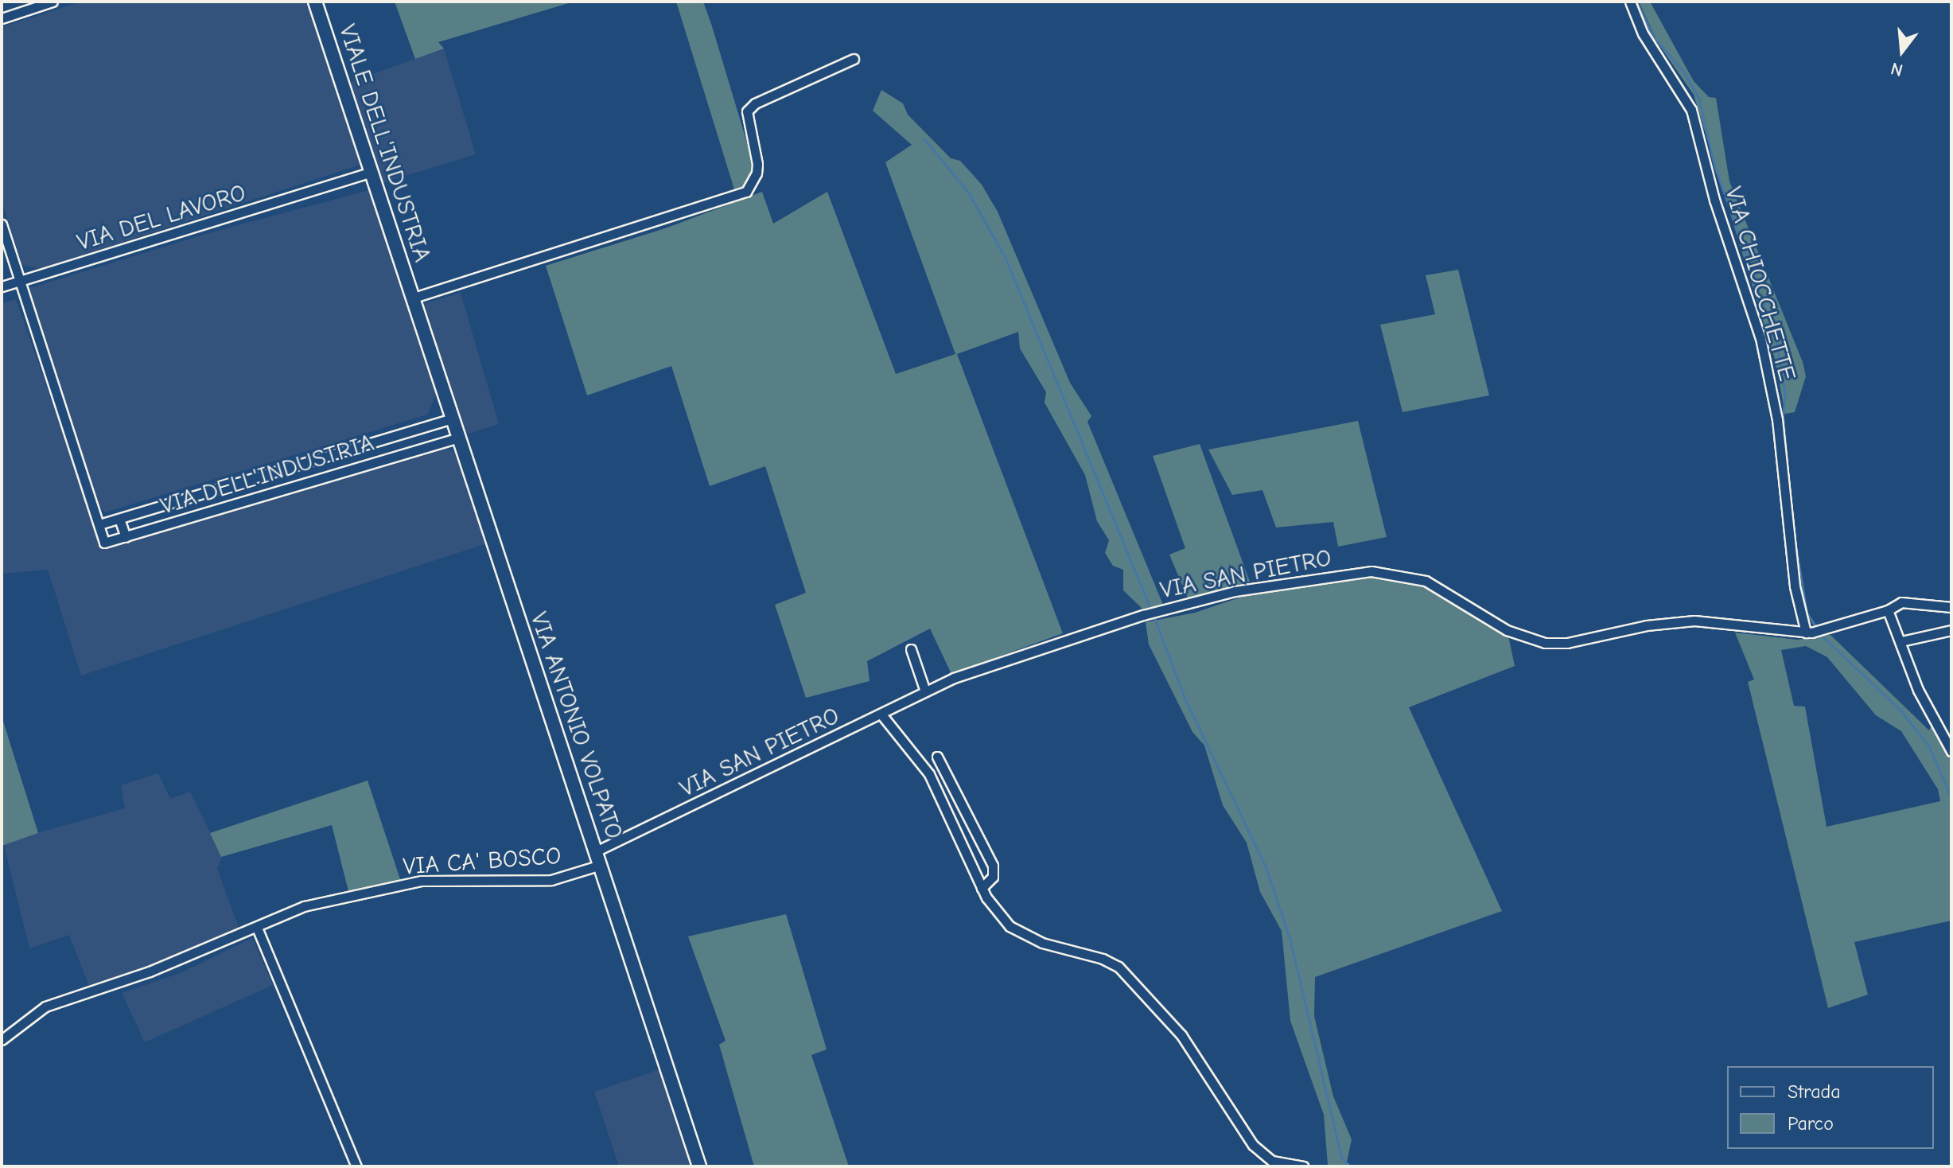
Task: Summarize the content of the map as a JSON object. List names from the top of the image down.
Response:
{
  "streets": {
    "street": [
      "VIALE DELL'INDUSTRIA",
      "VIA DEL LAVORO",
      "VIA CHIOCCHETTE",
      "VIA DELL'INDUSTRIA",
      "VIA SAN PIETRO",
      "VIA ANTONIO VOLPATO",
      "VIA CA' BOSCO"
    ]
  },
  "crossings": [
    ["VIALE DELL'INDUSTRIA", "VIA DEL LAVORO"],
    ["VIALE DELL'INDUSTRIA", "VIA ANTONIO VOLPATO"],
    ["VIA CHIOCCHETTE", "VIA SAN PIETRO"],
    ["VIA DELL'INDUSTRIA", "VIA ANTONIO VOLPATO"],
    ["VIA SAN PIETRO", "VIA ANTONIO VOLPATO"],
    ["VIA ANTONIO VOLPATO", "VIA CA' BOSCO"]
  ],
  "legend": ["Strada", "Parco"],
  "north": "bottom"
}
